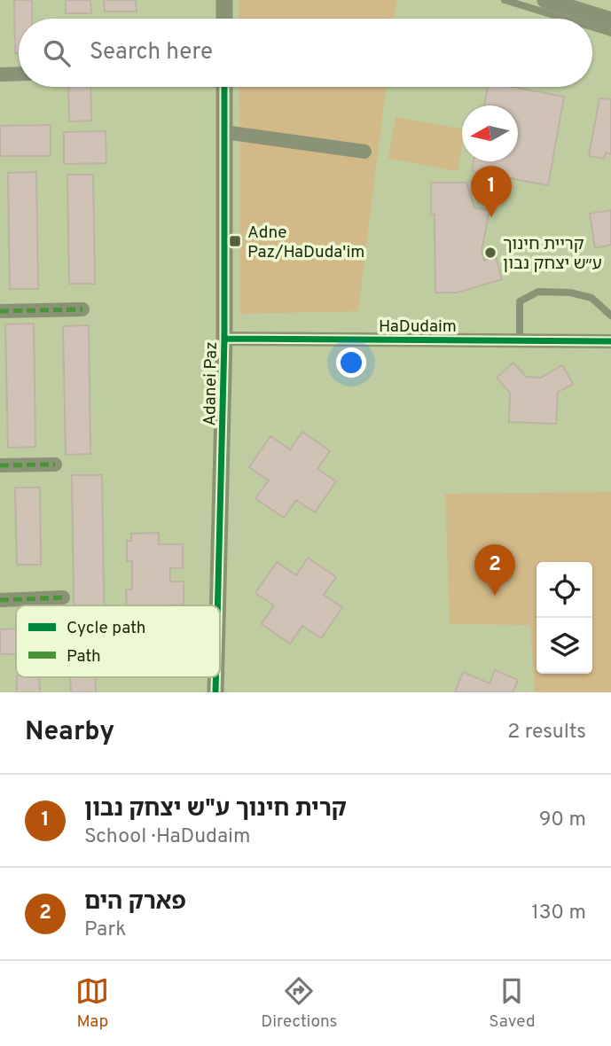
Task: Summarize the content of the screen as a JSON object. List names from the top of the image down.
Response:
{
  "streets": {
    "street": ["HaDudaim", "Adanei Paz"]
  },
  "crossings": [
    ["HaDudaim", "Adanei Paz"]
  ],
  "places": {
    "transit": ["Adne Paz/HaDuda'im"],
    "other": ["קריית חינוך ע״ש יצחק נבון"]
  },
  "legend": ["Cycle path", "Path"],
  "north": "left",
  "page": {
    "search": "Search here",
    "pins": ["1", "2"],
    "heading": ["Nearby", "2 results"],
    "list": [
      {
        "mark": "1",
        "name": "קרית חינוך ע\"ש יצחק נבון",
        "note": "School · HaDudaim",
        "value": "90 m"
      },
      {
        "mark": "2",
        "name": "פארק הים",
        "note": "Park",
        "value": "130 m"
      }
    ],
    "nav": ["Map", "Directions", "Saved"]
  }
}
